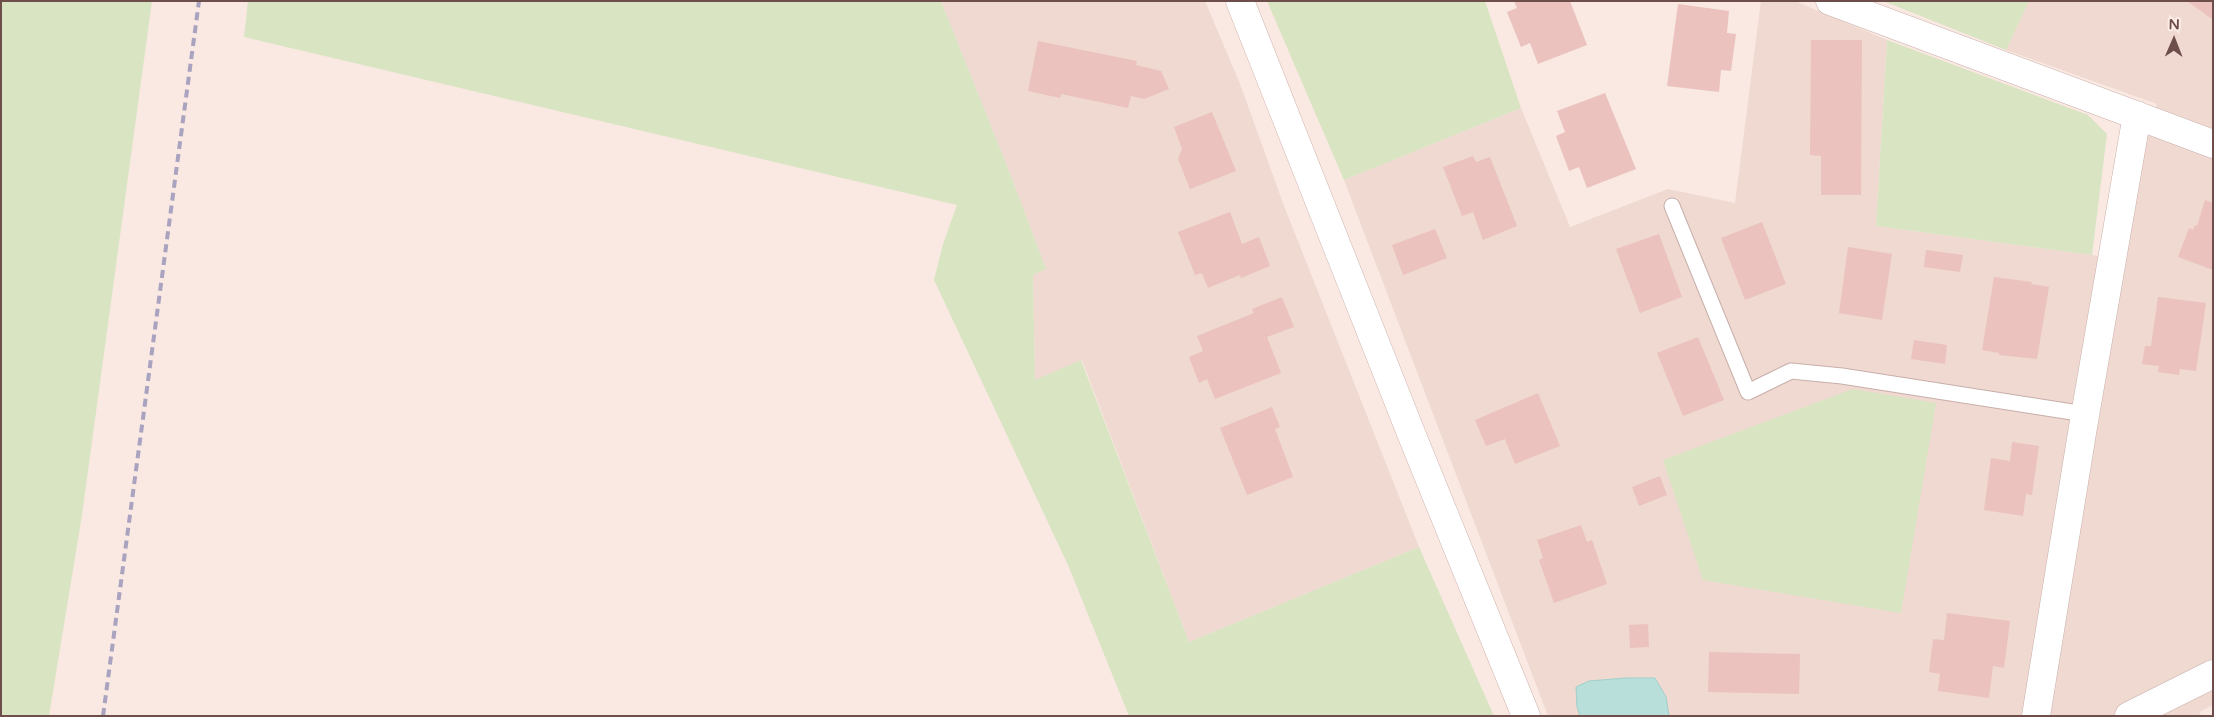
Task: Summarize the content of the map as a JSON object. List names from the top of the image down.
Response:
{
  "north": "top"
}
